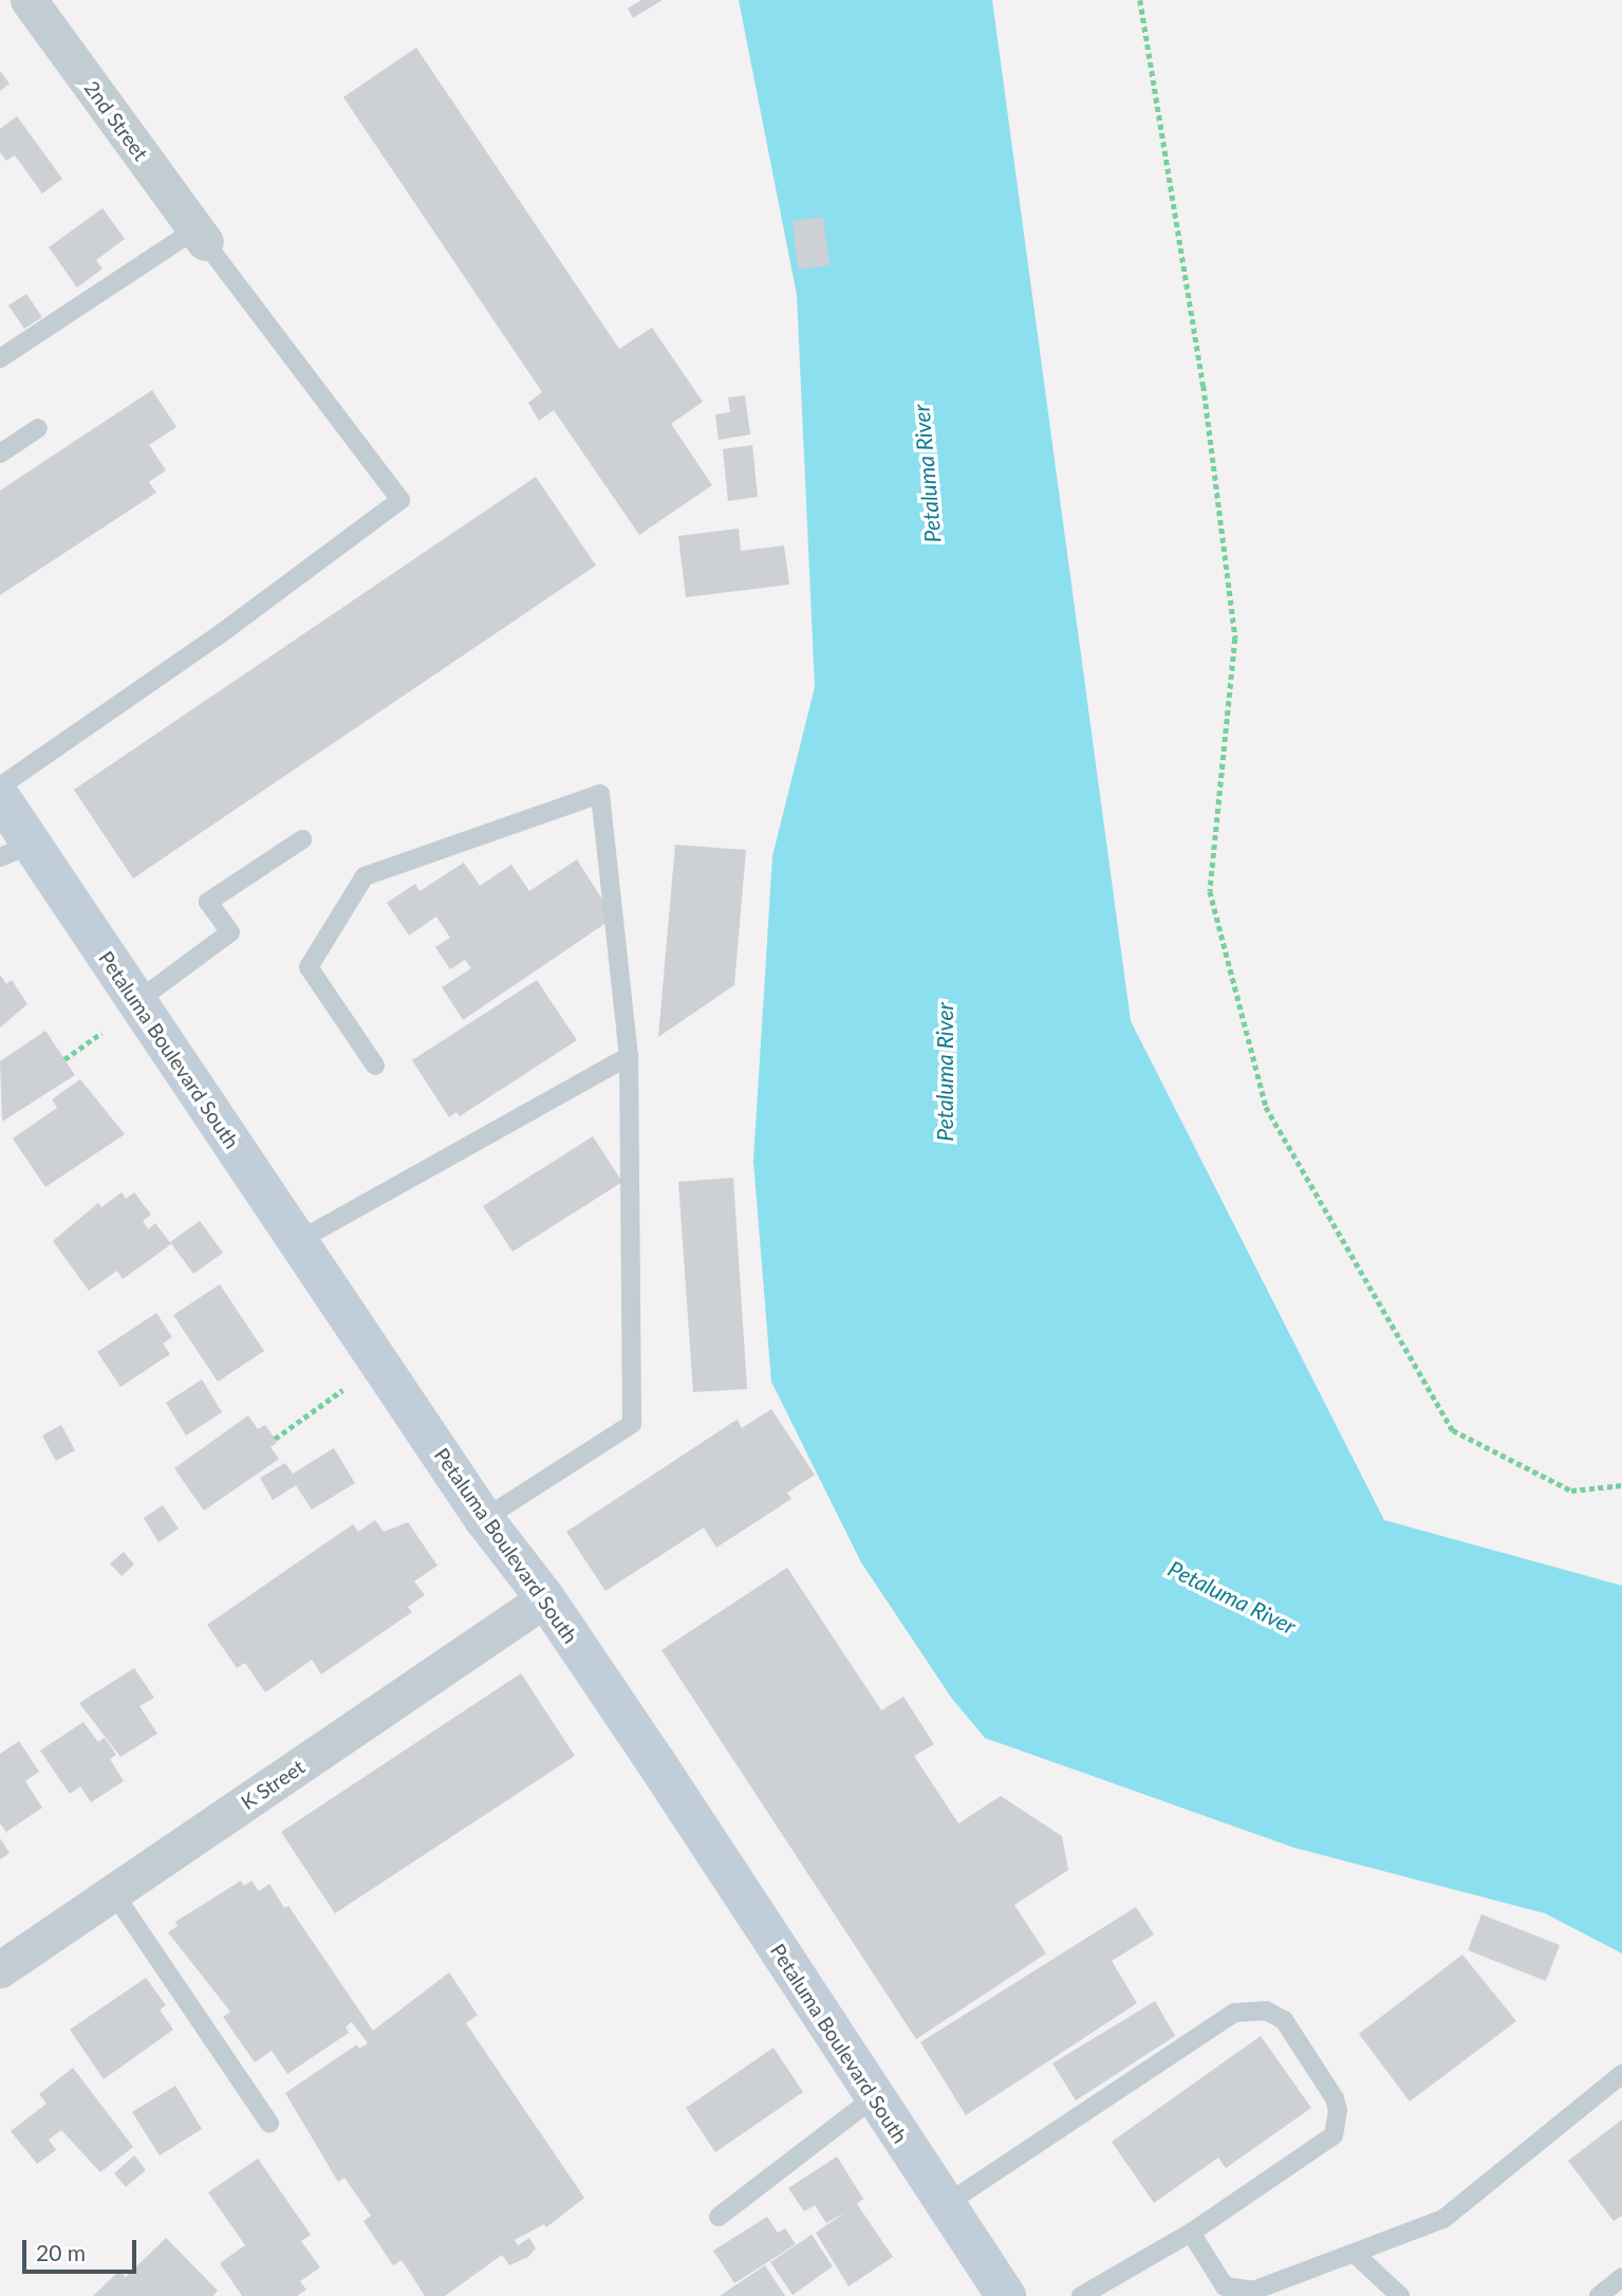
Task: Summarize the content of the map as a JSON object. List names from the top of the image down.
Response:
{
  "streets": {
    "main road": ["Petaluma Boulevard South"],
    "street": ["2nd Street", "K Street"]
  },
  "crossings": [
    ["Petaluma Boulevard South", "K Street"]
  ],
  "water": ["Petaluma River"],
  "scale_bar": "20 m"
}
